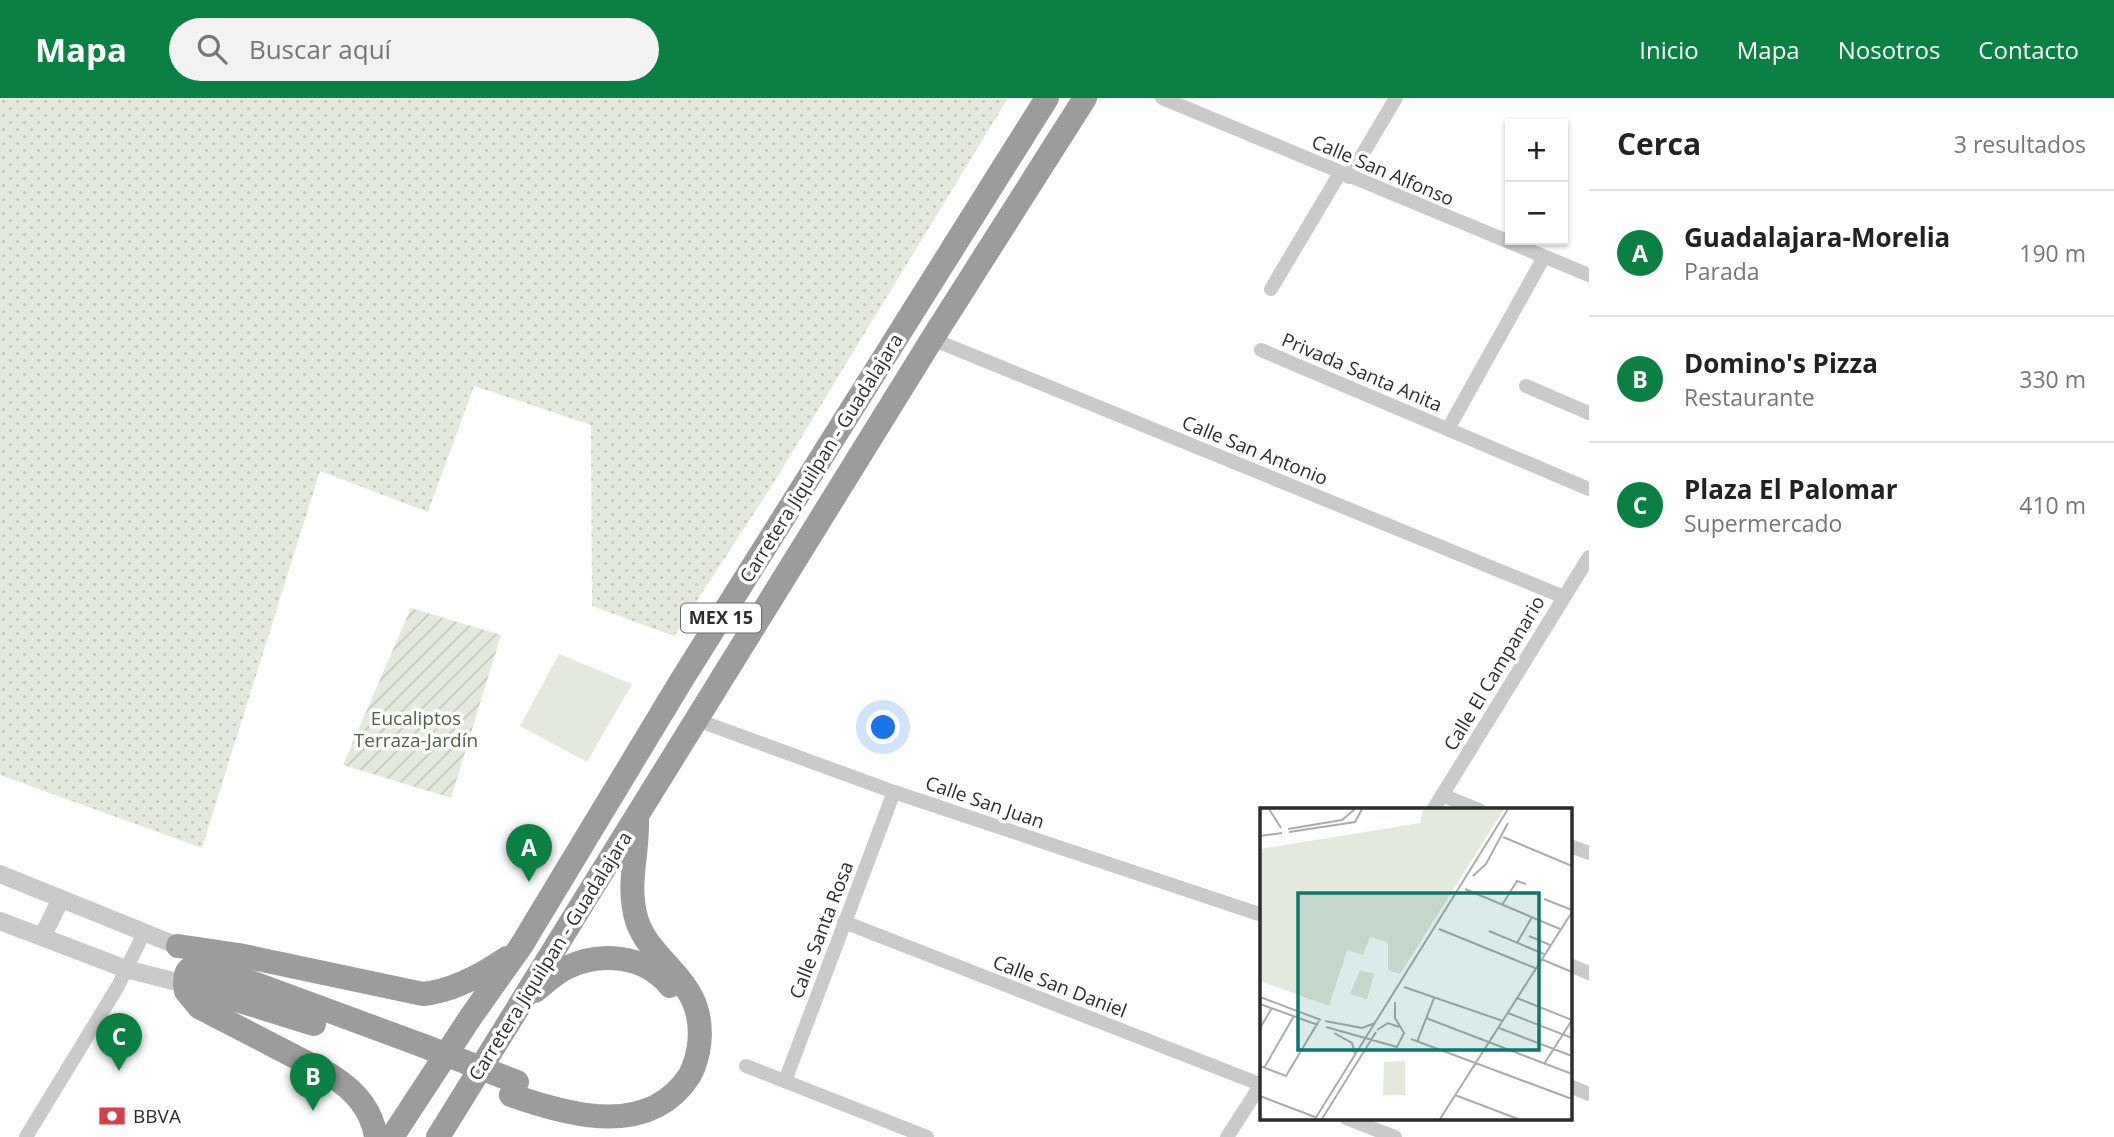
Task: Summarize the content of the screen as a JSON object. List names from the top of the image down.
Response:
{
  "streets": {
    "highway": ["Carretera Jiquilpan - Guadalajara", "MEX 15"],
    "street": [
      "Calle San Alfonso",
      "Privada Santa Anita",
      "Calle San Antonio",
      "Calle El Campanario",
      "Calle San Juan",
      "Calle Santa Rosa",
      "Calle San Daniel"
    ]
  },
  "crossings": [
    ["Calle San Antonio", "Carretera Jiquilpan - Guadalajara"],
    ["Calle San Antonio", "Calle El Campanario"],
    ["Carretera Jiquilpan - Guadalajara", "Calle San Juan"],
    ["Calle San Juan", "Calle Santa Rosa"],
    ["Calle Santa Rosa", "Calle San Daniel"]
  ],
  "parks": ["Eucaliptos Terraza-Jardín"],
  "places": {
    "bank": ["BBVA"]
  },
  "page": {
    "header": "Mapa",
    "search": "Buscar aquí",
    "nav": [
      "Inicio",
      "Mapa",
      "Nosotros",
      "Contacto"
    ],
    "heading": ["Cerca", "3 resultados"],
    "map_buttons": ["+", "−"],
    "list": [
      {
        "mark": "A",
        "name": "Guadalajara-Morelia",
        "note": "Parada",
        "value": "190 m"
      },
      {
        "mark": "B",
        "name": "Domino's Pizza",
        "note": "Restaurante",
        "value": "330 m"
      },
      {
        "mark": "C",
        "name": "Plaza El Palomar",
        "note": "Supermercado",
        "value": "410 m"
      }
    ],
    "pins": ["A", "C", "B"]
  }
}
